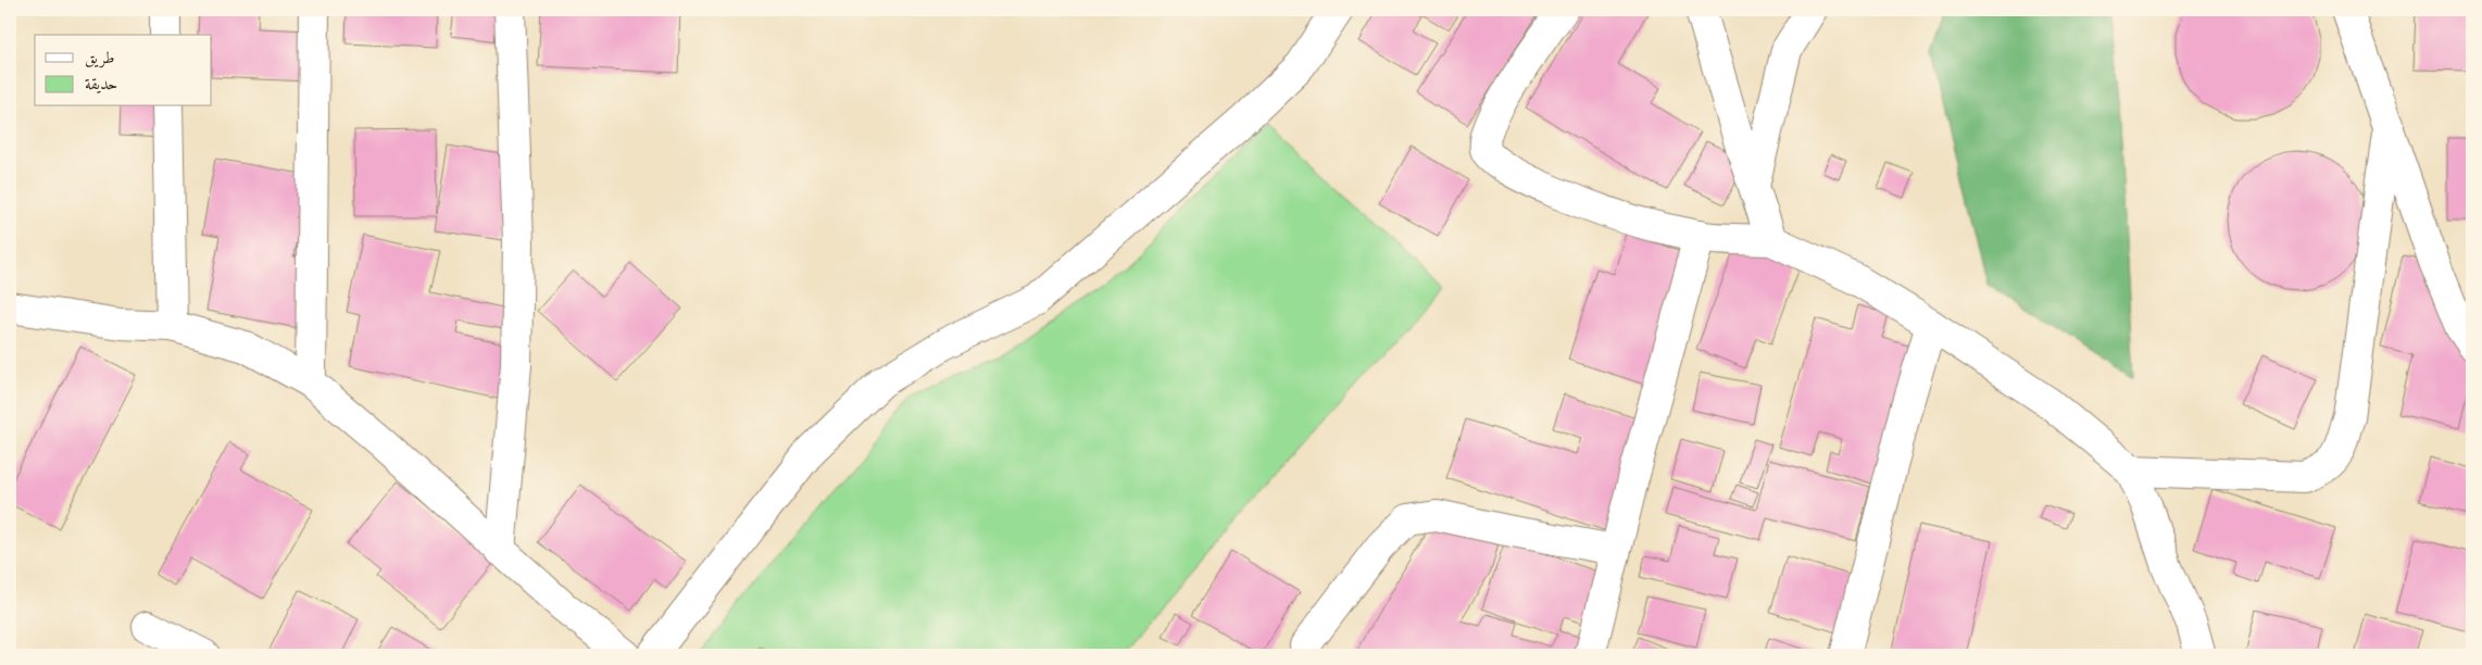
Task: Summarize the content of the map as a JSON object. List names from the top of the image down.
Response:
{
  "legend": ["طريق", "حديقة"]
}
